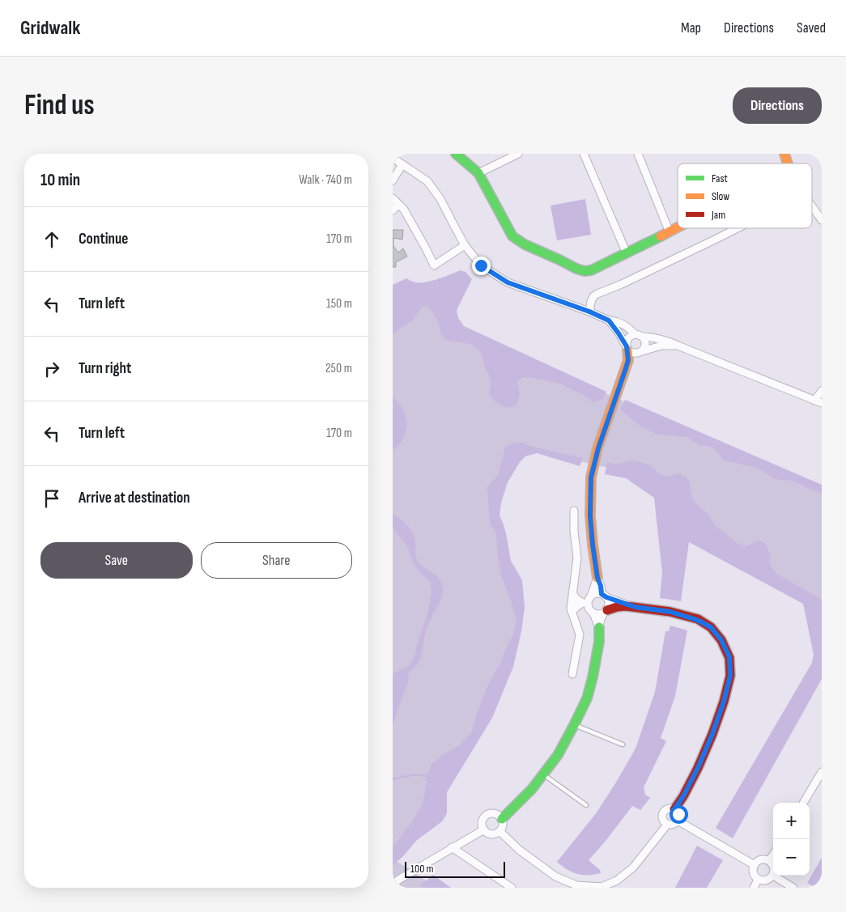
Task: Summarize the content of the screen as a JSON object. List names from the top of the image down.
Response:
{
  "legend": ["Fast", "Slow", "Jam"],
  "scale_bar": "100 m",
  "page": {
    "header": "Gridwalk",
    "nav": ["Map", "Directions", "Saved"],
    "buttons": [
      "Directions",
      ["Save", "Share"]
    ],
    "title": "Find us",
    "heading": ["10 min", "Walk · 740 m"],
    "list": [
      ["Continue", "170 m"],
      ["Turn left", "150 m"],
      ["Turn right", "250 m"],
      ["Turn left", "170 m"],
      "Arrive at destination"
    ],
    "map_buttons": ["+", "−"],
    "scale": "100 m"
  }
}
